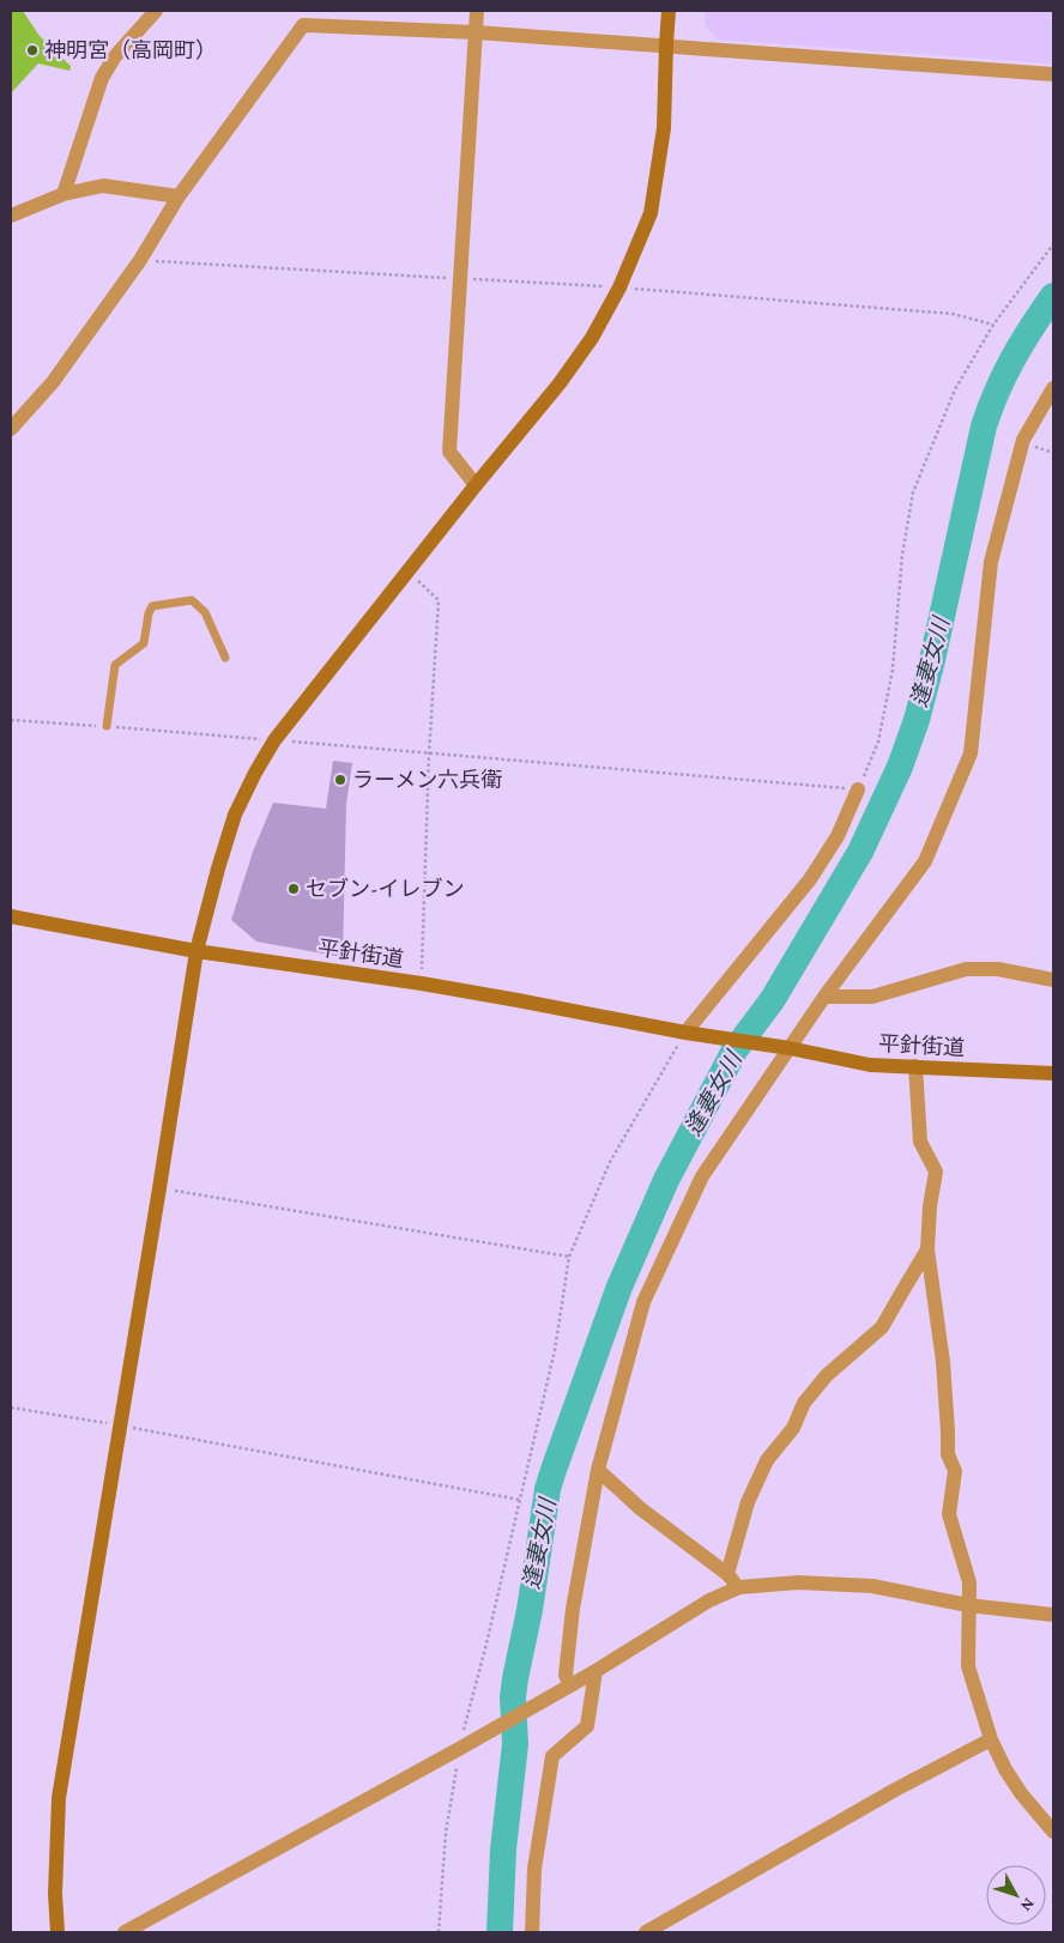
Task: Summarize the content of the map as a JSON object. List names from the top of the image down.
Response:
{
  "streets": {
    "street": ["平針街道"]
  },
  "water": ["逢妻女川"],
  "places": ["神明宮（高岡町）", "ラーメン六兵衛", "セブン-イレブン"],
  "north": "bottom right"
}
